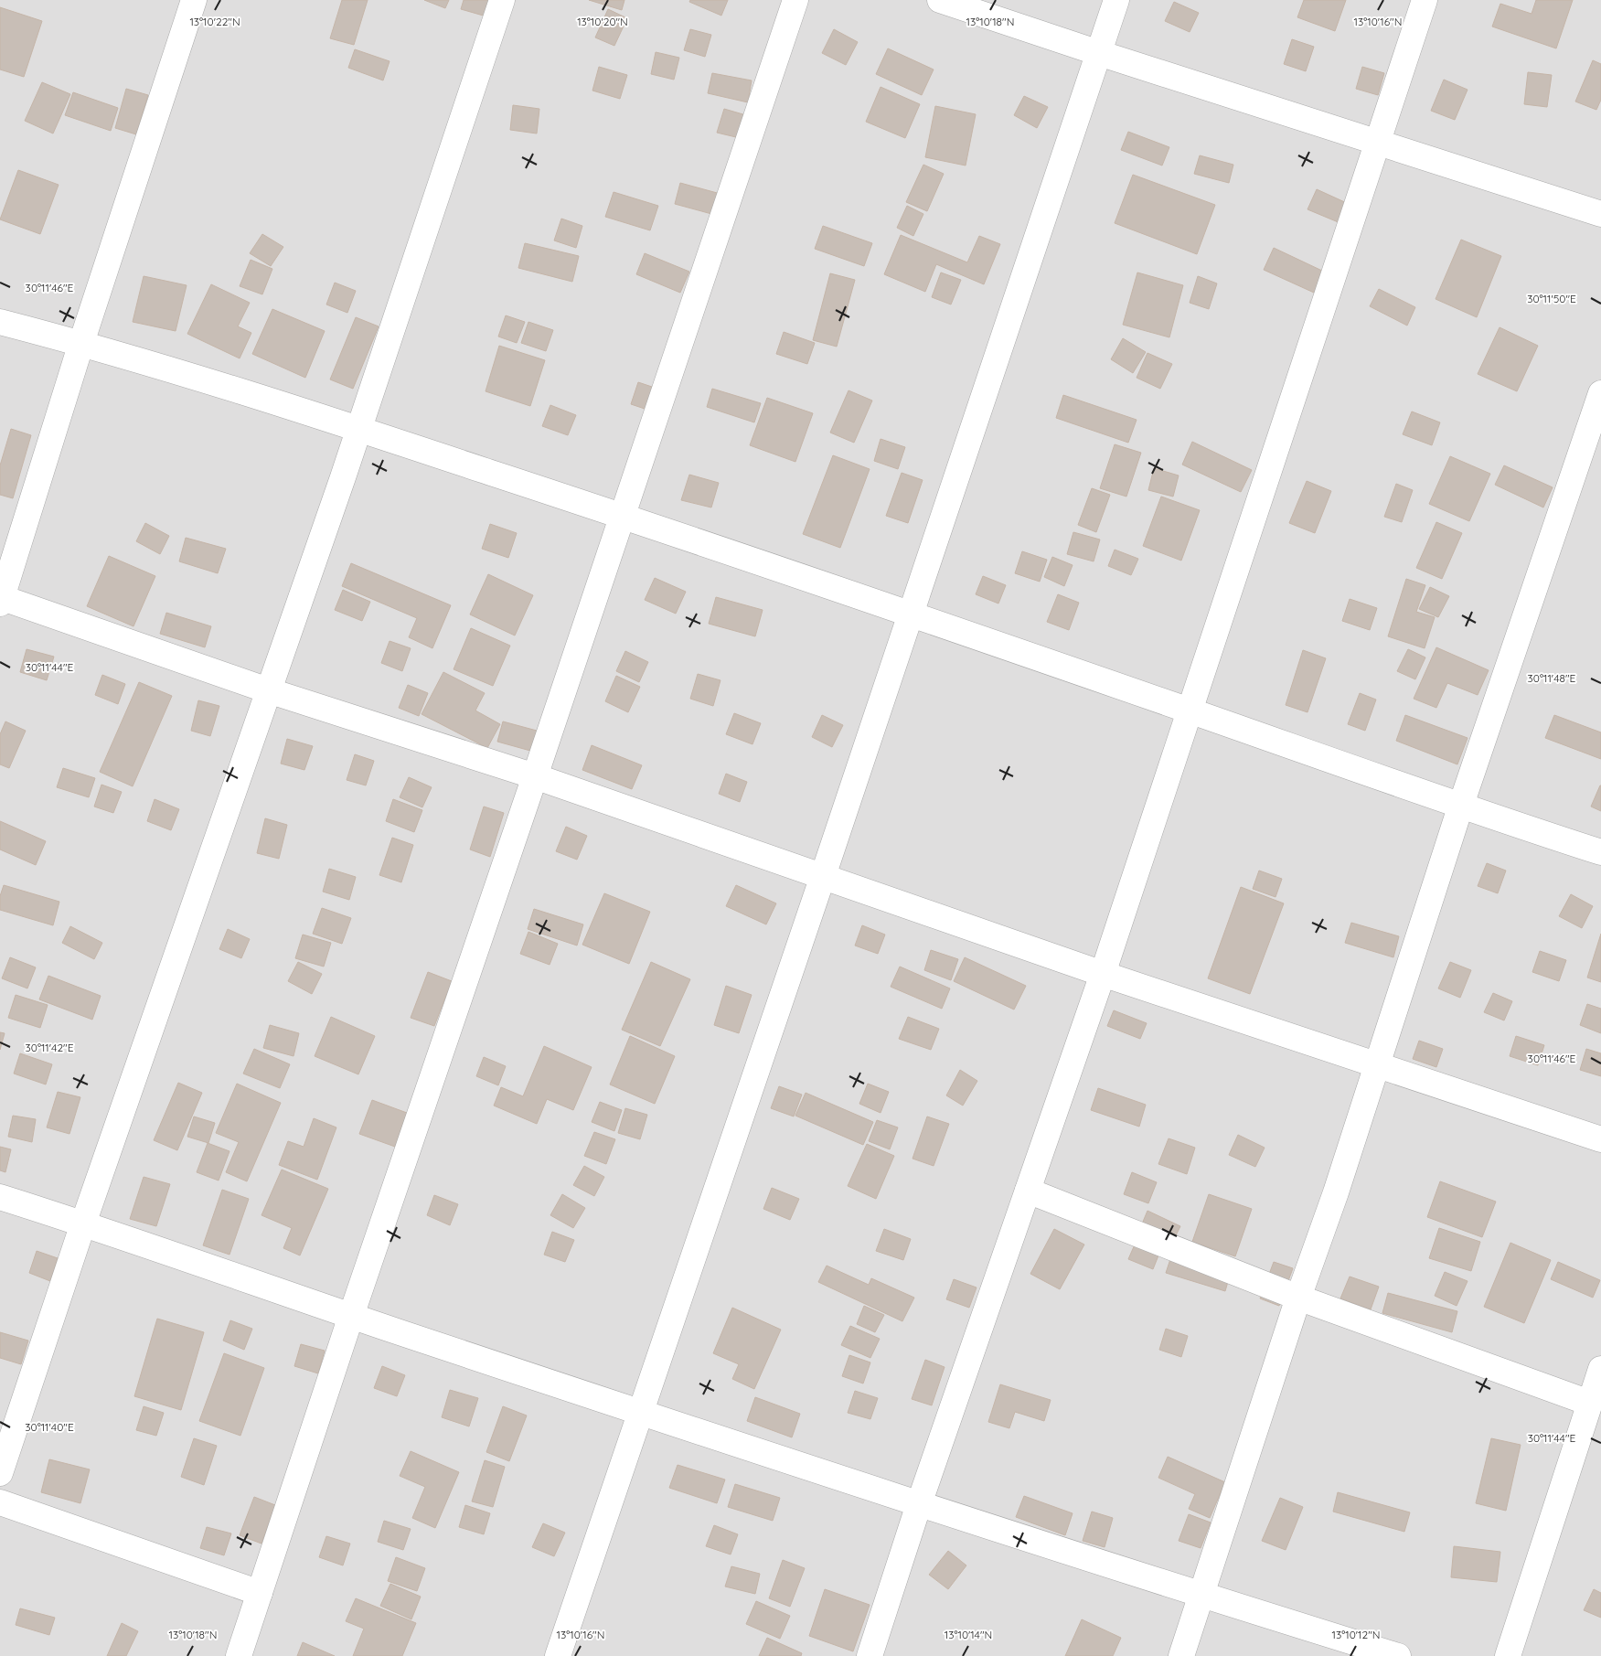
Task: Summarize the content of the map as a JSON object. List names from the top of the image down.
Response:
{
  "coordinates": [
    "13°10'22\"N",
    "13°10'20\"N",
    "13°10'18\"N",
    "13°10'16\"N",
    "30°11'46\"E",
    "30°11'50\"E",
    "30°11'44\"E",
    "30°11'48\"E",
    "30°11'42\"E",
    "30°11'40\"E",
    "13°10'14\"N",
    "13°10'12\"N"
  ]
}
